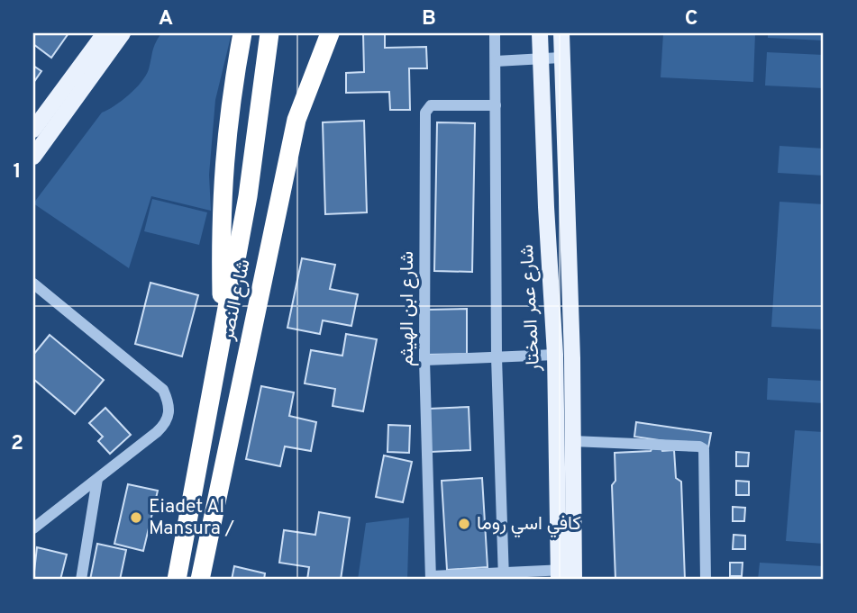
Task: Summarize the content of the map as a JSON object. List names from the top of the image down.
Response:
{
  "streets": {
    "highway": ["شارع النصر"],
    "main road": ["شارع عمر المختار"],
    "street": ["شارع ابن الهيثم"]
  },
  "places": ["Eiadet Al Mansura /", "كافي اسي روما"],
  "grid": {
    "columns": ["A", "B", "C"],
    "rows": ["1", "2"]
  }
}
